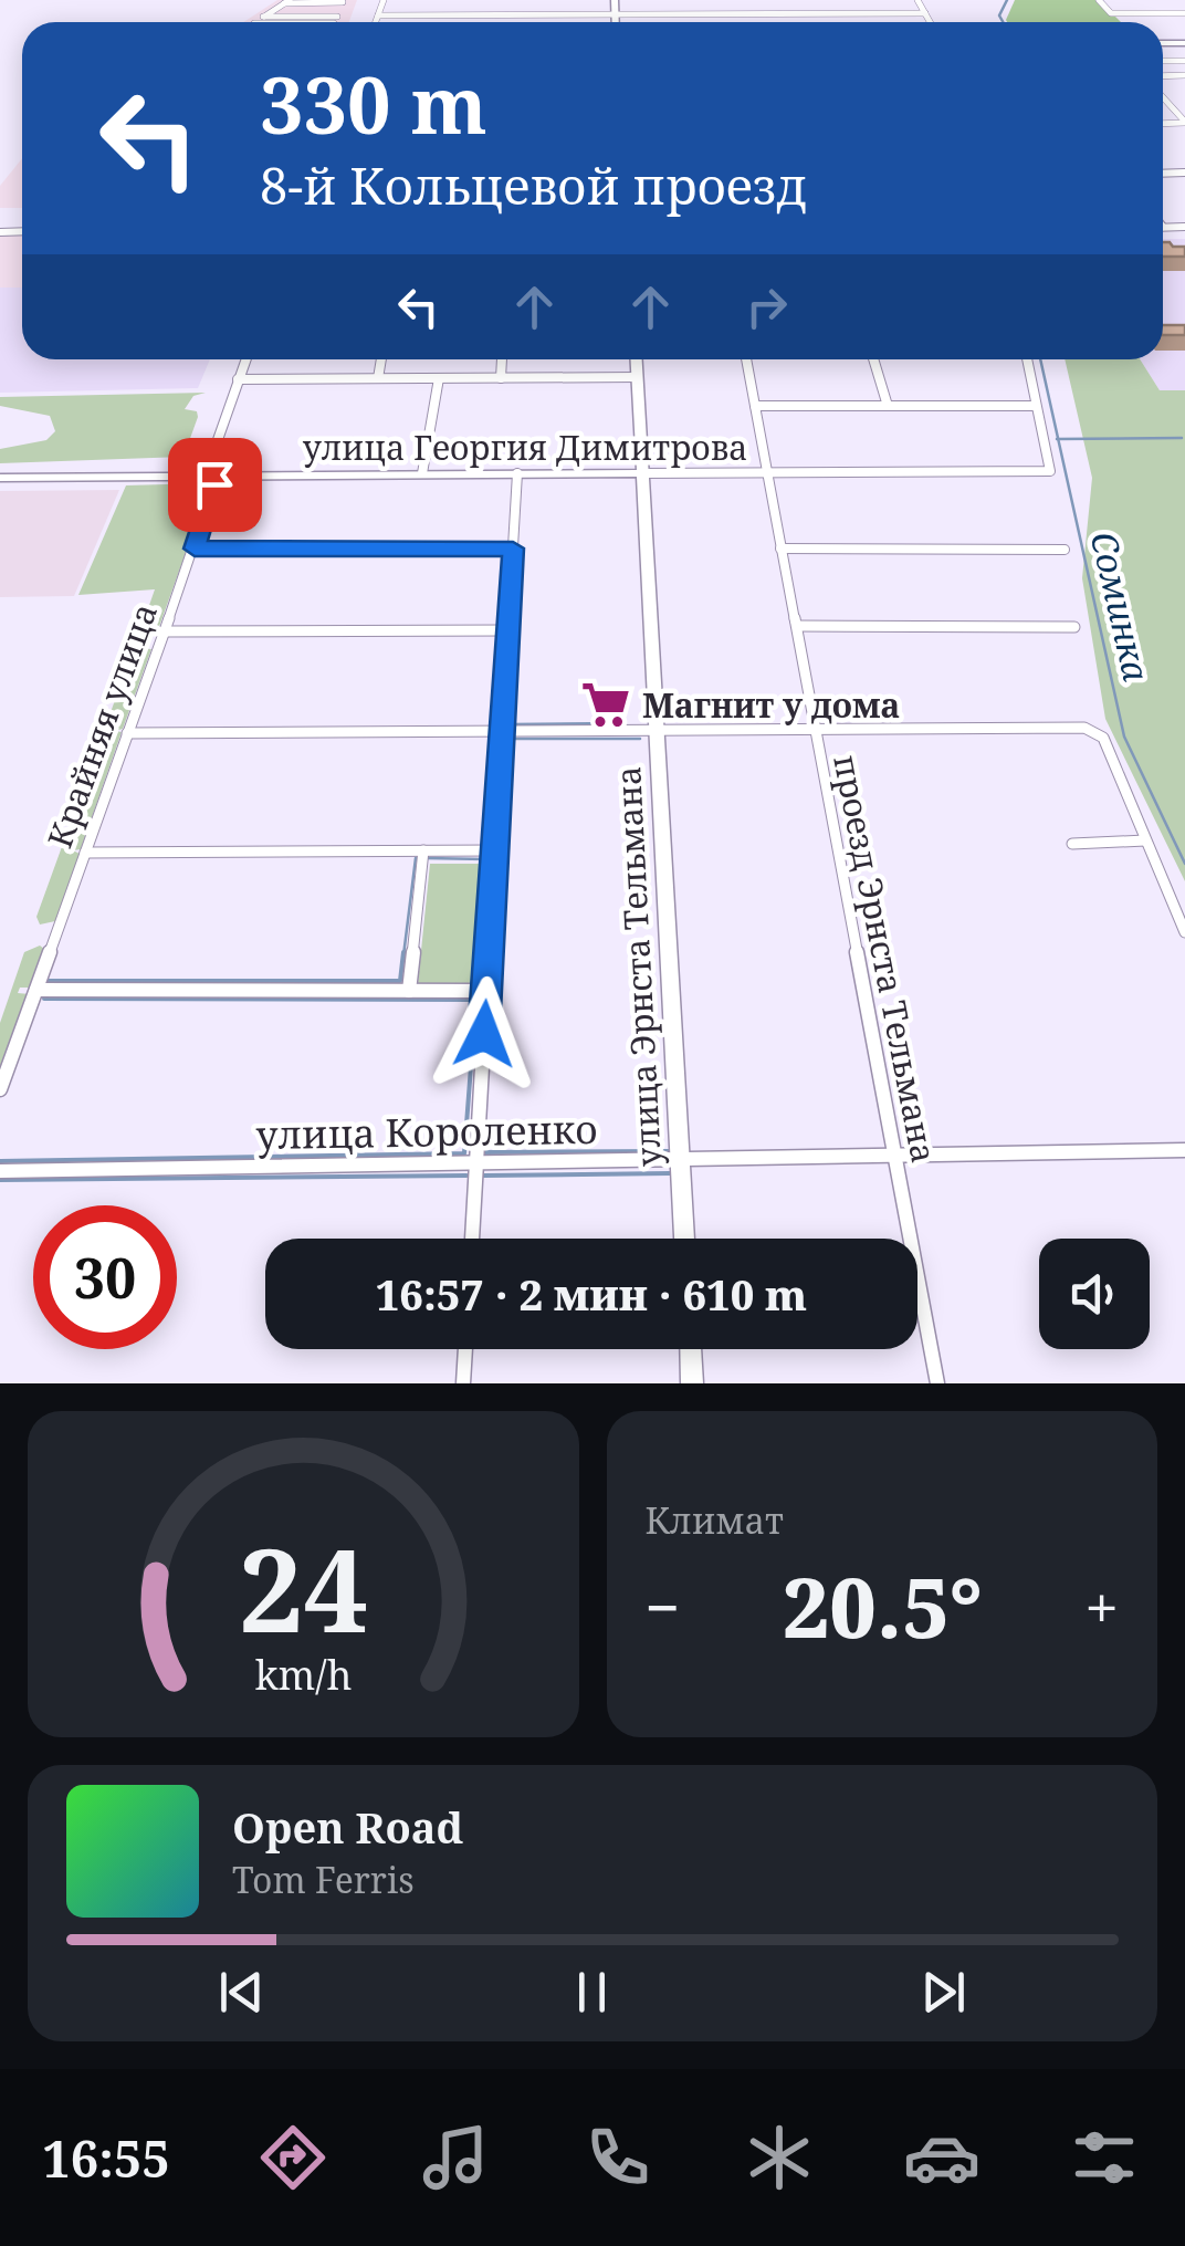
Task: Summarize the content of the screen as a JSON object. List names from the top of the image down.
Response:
{
  "streets": {
    "main road": ["улица Георгия Димитрова", "улица Эрнста Тельмана"],
    "street": ["Крайняя улица", "проезд Эрнста Тельмана", "улица Короленко"]
  },
  "crossings": [
    ["улица Георгия Димитрова", "Крайняя улица"],
    ["улица Георгия Димитрова", "проезд Эрнста Тельмана"],
    ["улица Георгия Димитрова", "улица Эрнста Тельмана"],
    ["проезд Эрнста Тельмана", "улица Короленко"],
    ["улица Эрнста Тельмана", "улица Короленко"]
  ],
  "water": ["Соминка"],
  "places": {
    "supermarket": ["Магнит у дома"]
  },
  "page": {
    "turn": ["330 m", "8-й Кольцевой проезд"],
    "limit": "30",
    "trip": "16:57 · 2 мин · 610 m",
    "tile": "Климат",
    "heat": ["−", "20.5°", "+"],
    "song": ["Open Road", "Tom Ferris"],
    "tabs": "16:55",
    "gauge": ["24", "km/h"]
  }
}
